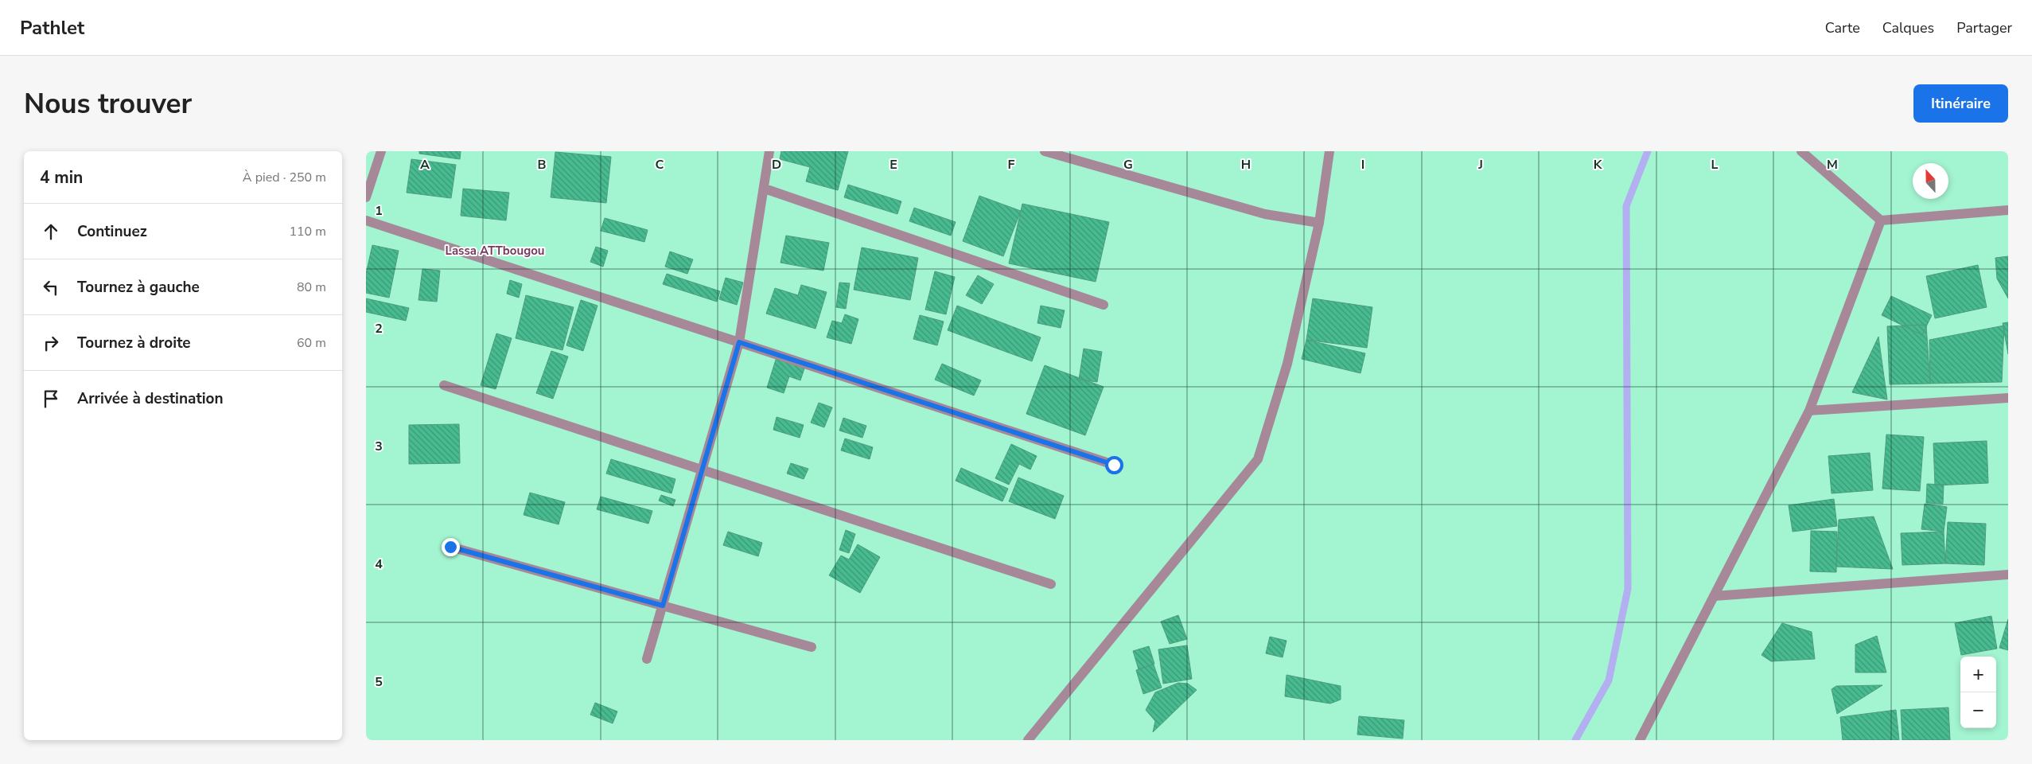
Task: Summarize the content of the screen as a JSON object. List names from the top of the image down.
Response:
{
  "districts": ["Lassa ATTbougou"],
  "north": "top",
  "page": {
    "header": "Pathlet",
    "nav": ["Carte", "Calques", "Partager"],
    "buttons": "Itinéraire",
    "title": "Nous trouver",
    "heading": ["4 min", "À pied · 250 m"],
    "list": [
      ["Continuez", "110 m"],
      ["Tournez à gauche", "80 m"],
      ["Tournez à droite", "60 m"],
      "Arrivée à destination"
    ],
    "map_buttons": ["+", "−"]
  },
  "grid": {
    "columns": [
      "A",
      "B",
      "C",
      "D",
      "E",
      "F",
      "G",
      "H",
      "I",
      "J",
      "K",
      "L",
      "M"
    ],
    "rows": [
      "1",
      "2",
      "3",
      "4",
      "5"
    ]
  }
}
